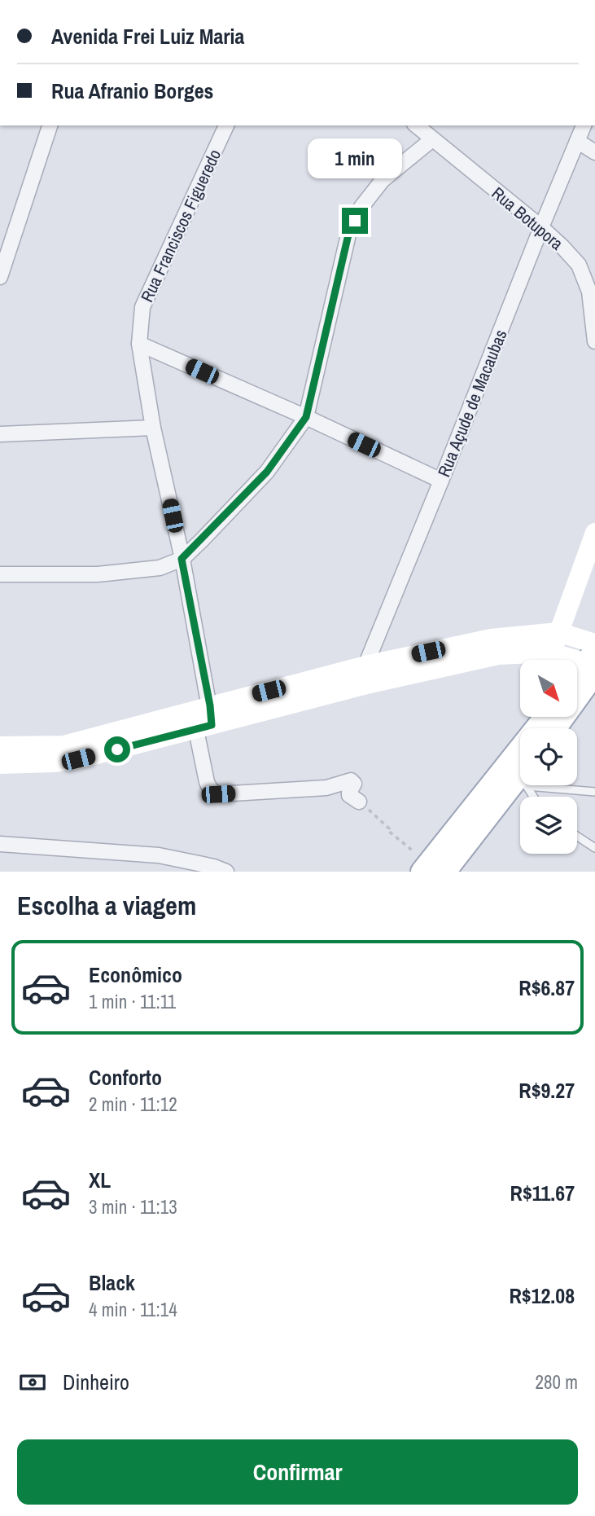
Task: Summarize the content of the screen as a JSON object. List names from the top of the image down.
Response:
{
  "streets": {
    "street": ["Rua Botupora", "Rua Franciscos Figueredo", "Rua Açude de Macaubas"]
  },
  "crossings": [
    ["Rua Botupora", "Rua Açude de Macaubas"]
  ],
  "north": "bottom right",
  "page": {
    "banner": ["Avenida Frei Luiz Maria", "Rua Afranio Borges"],
    "bubble": "1 min",
    "heading": "Escolha a viagem",
    "list": [
      {
        "name": "Econômico",
        "note": "1 min · 11:11",
        "value": "R$6.87"
      },
      {
        "name": "Conforto",
        "note": "2 min · 11:12",
        "value": "R$9.27"
      },
      {
        "name": "XL",
        "note": "3 min · 11:13",
        "value": "R$11.67"
      },
      {
        "name": "Black",
        "note": "4 min · 11:14",
        "value": "R$12.08"
      }
    ],
    "pay": ["Dinheiro", "280 m"],
    "buttons": "Confirmar"
  }
}
